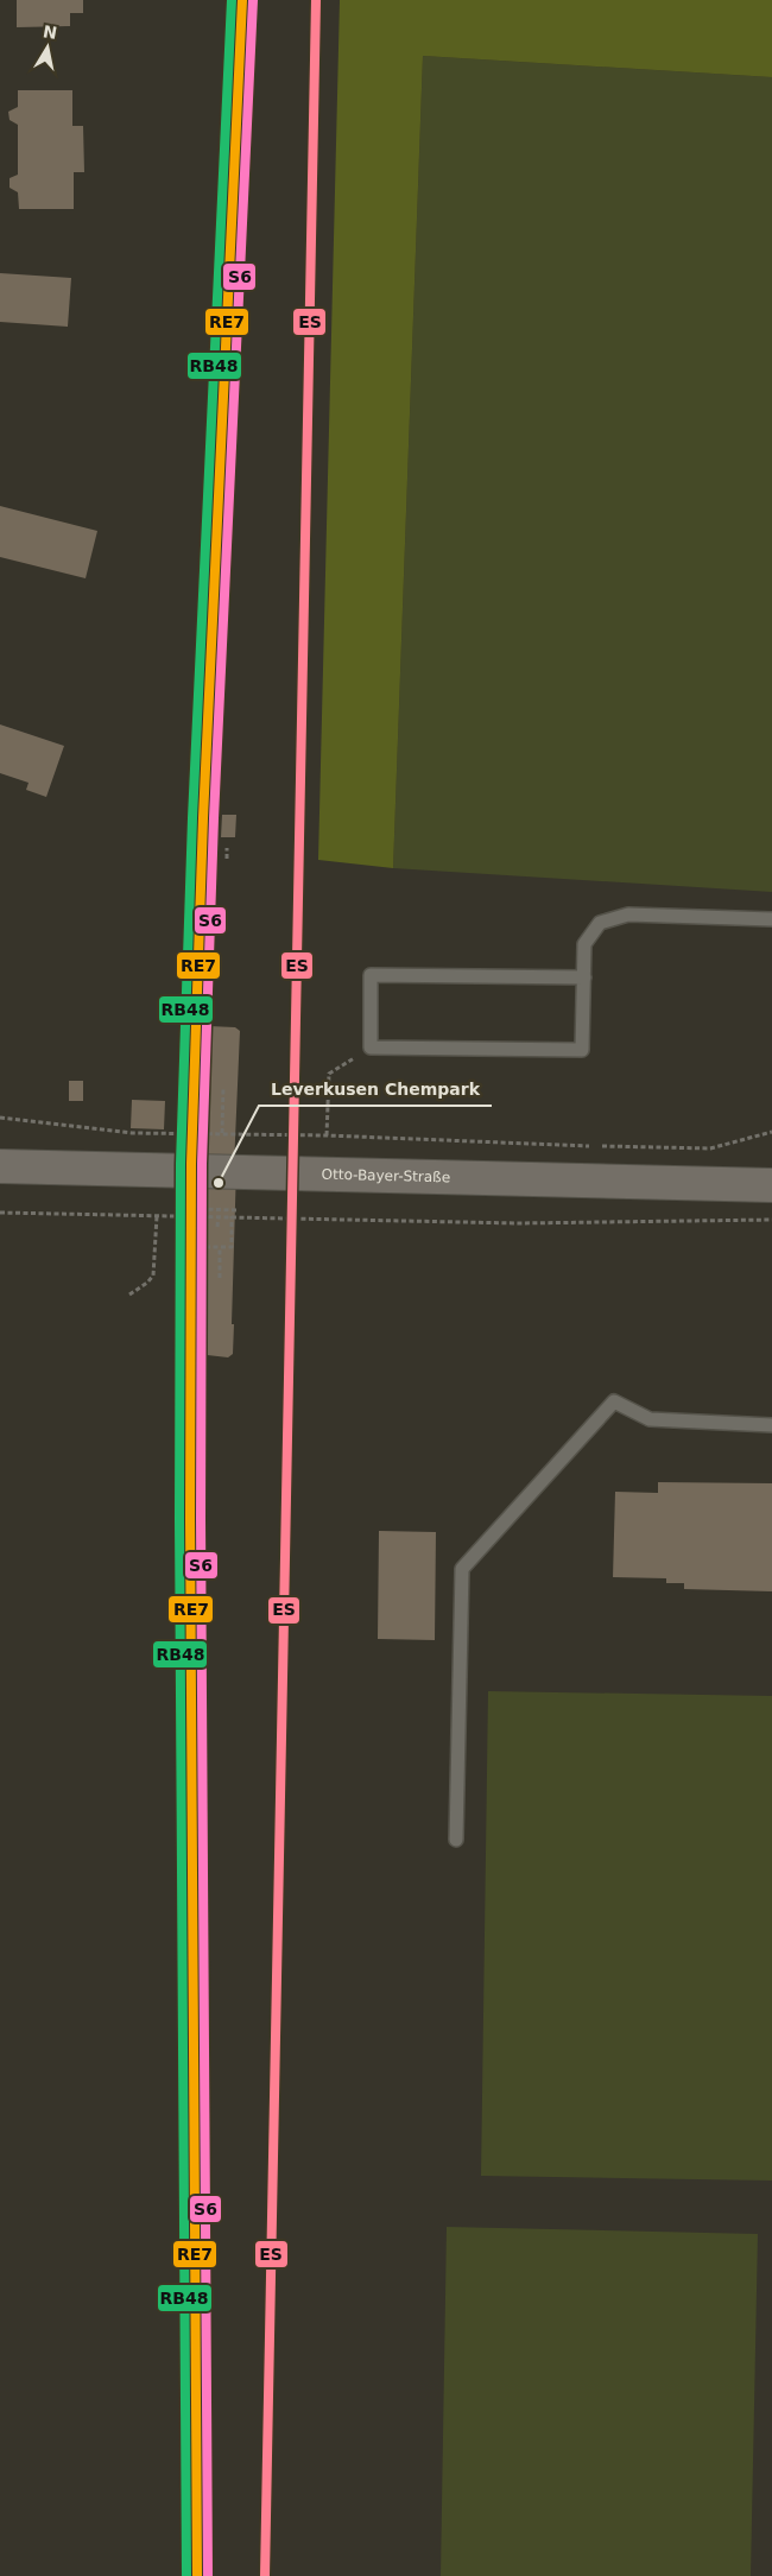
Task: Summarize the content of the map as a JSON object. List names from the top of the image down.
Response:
{
  "streets": {
    "street": ["Otto-Bayer-Straße"]
  },
  "places": ["Leverkusen Chempark"],
  "lines": [
    "transit line RE7",
    "transit line S6",
    "transit line RB48",
    "transit line ES"
  ],
  "north": "top"
}
